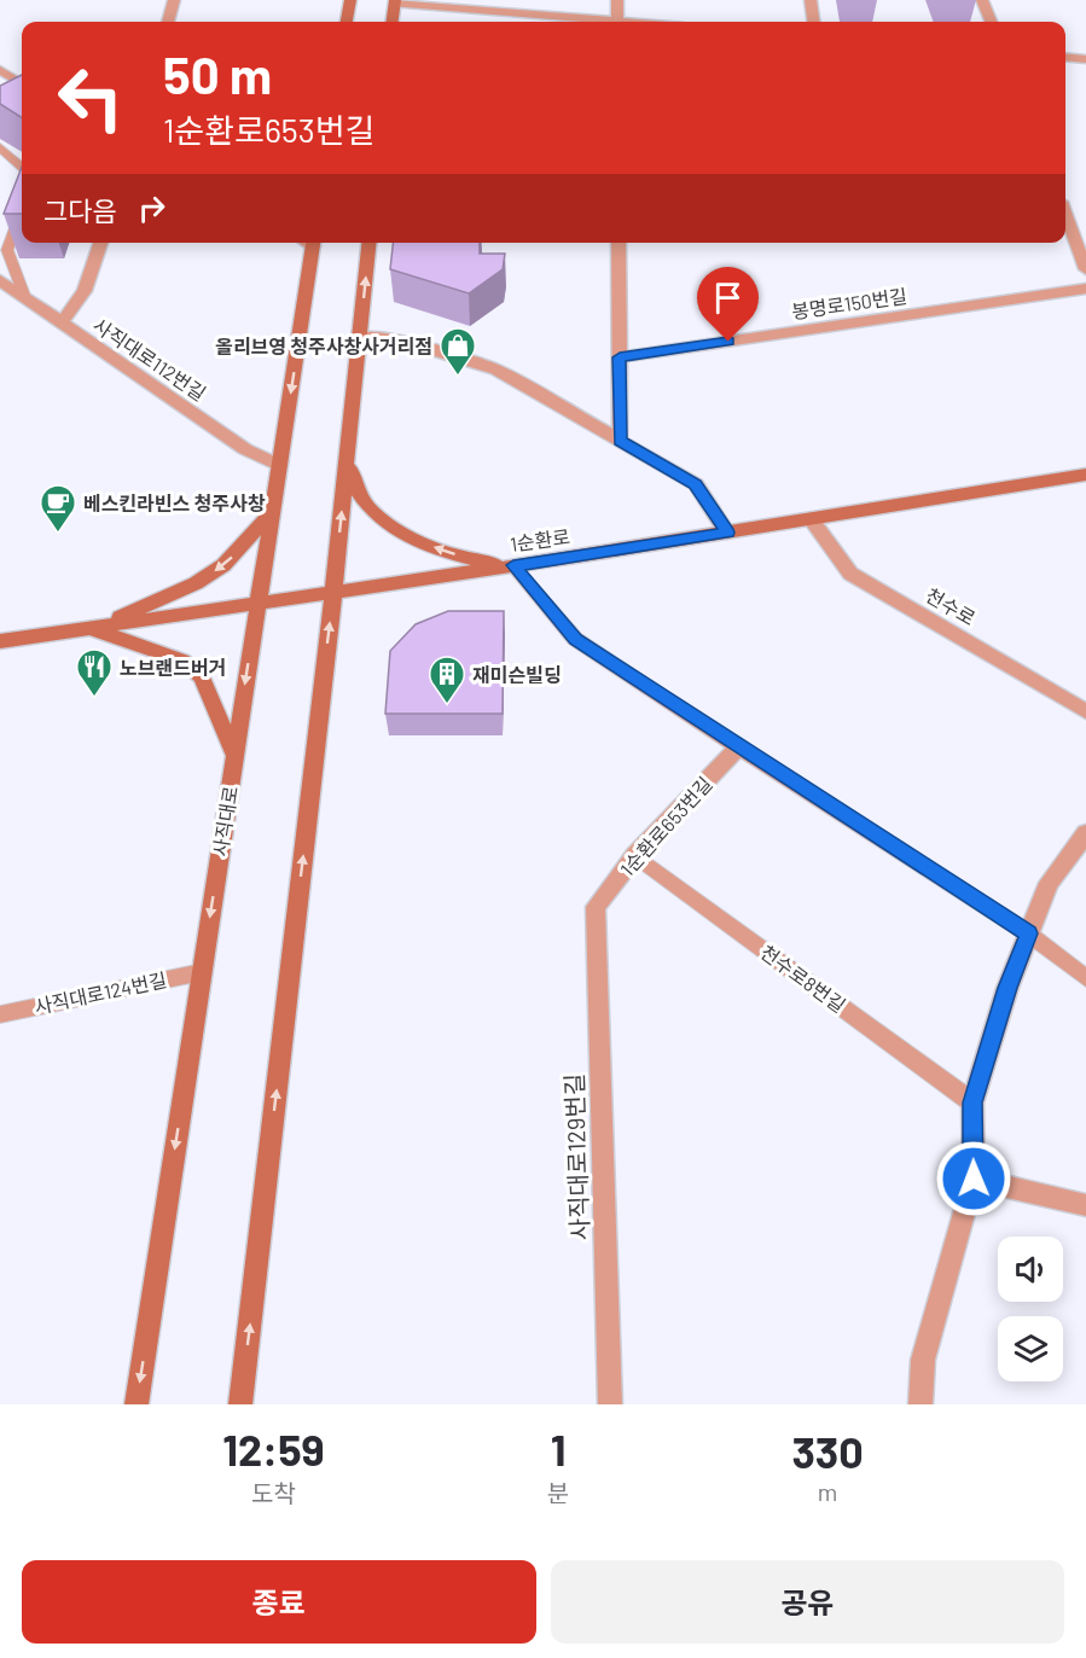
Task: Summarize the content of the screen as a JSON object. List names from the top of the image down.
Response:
{
  "streets": {
    "main road": ["1순환로", "사직대로"],
    "street": [
      "봉명로150번길",
      "사직대로112번길",
      "천수로",
      "1순환로653번길",
      "사직대로129번길"
    ],
    "lane": ["천수로8번길", "사직대로124번길"]
  },
  "crossings": [
    ["사직대로112번길", "사직대로"],
    ["1순환로", "천수로"],
    ["1순환로", "사직대로"],
    ["사직대로", "사직대로124번길"],
    ["1순환로653번길", "천수로8번길"],
    ["1순환로653번길", "사직대로129번길"]
  ],
  "places": {
    "shop": ["올리브영 청주사창사거리점"],
    "cafe": ["베스킨라빈스 청주사창"],
    "restaurant": ["노브랜드버거"],
    "building": ["재미슨빌딩"]
  },
  "page": {
    "turn": ["50 m", "1순환로653번길"],
    "then": "그다음",
    "eta": [
      "12:59",
      "도착",
      "1",
      "분",
      "330",
      "m"
    ],
    "buttons": ["종료", "공유"]
  }
}
